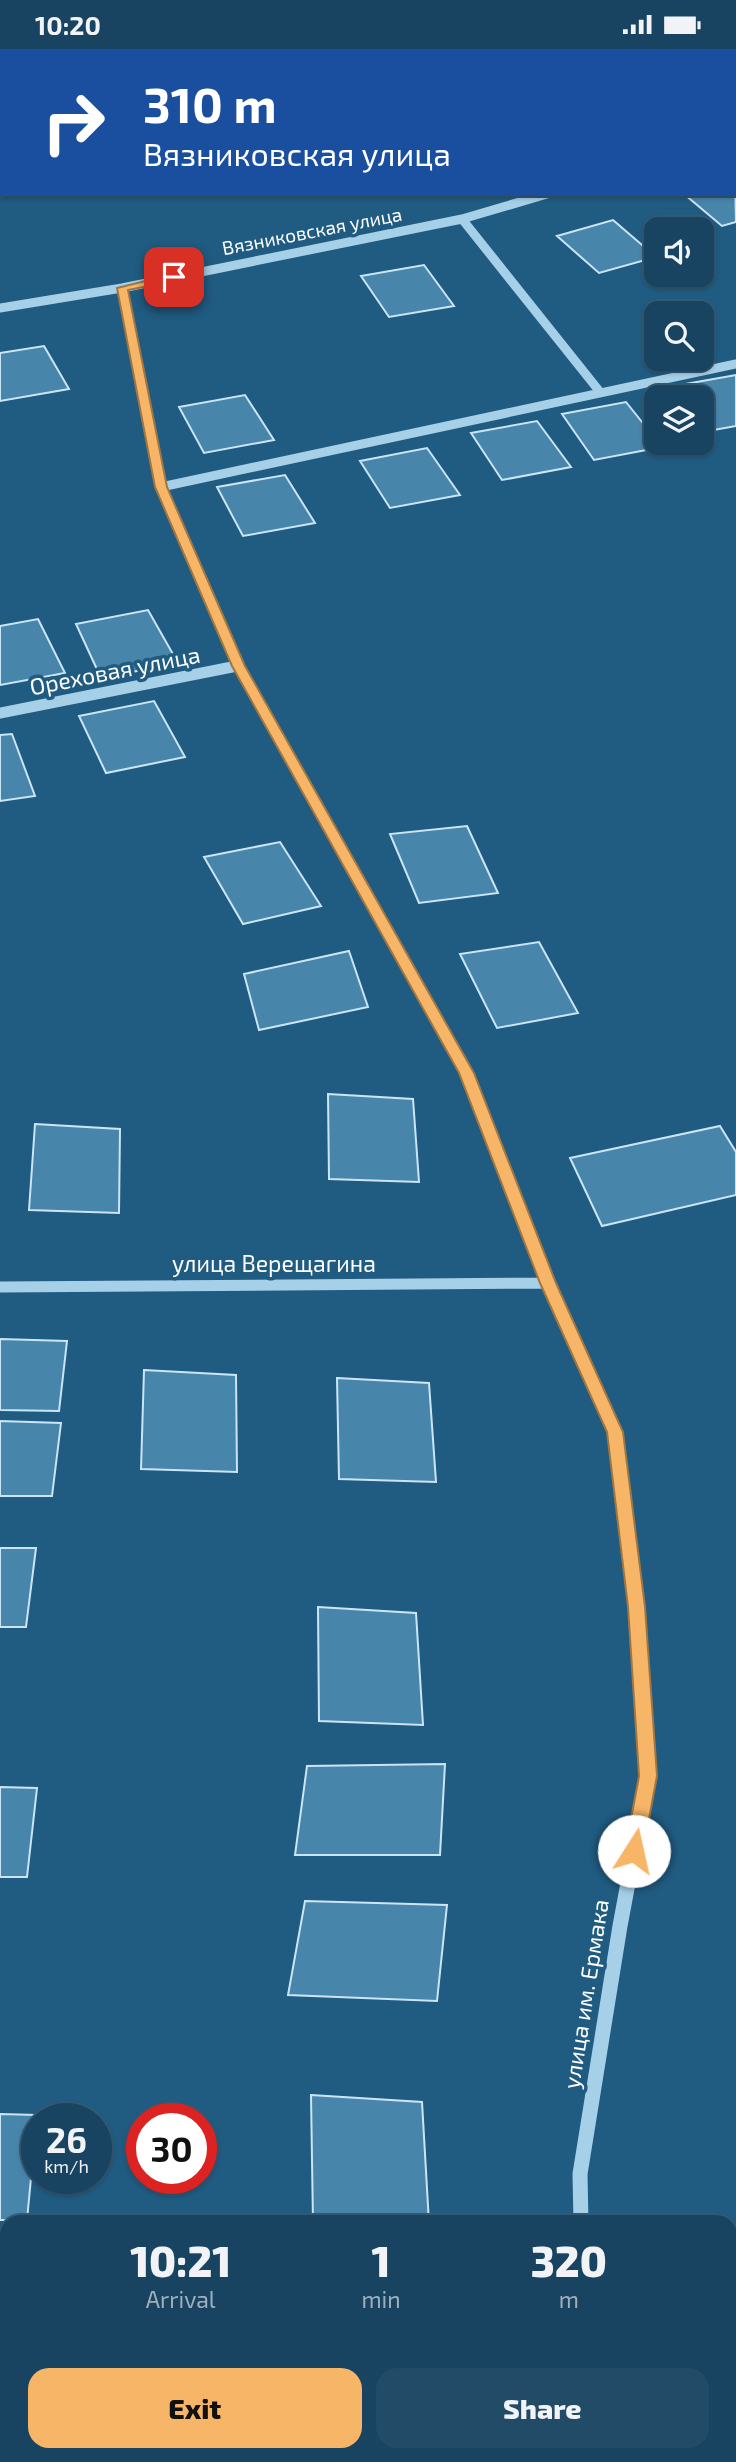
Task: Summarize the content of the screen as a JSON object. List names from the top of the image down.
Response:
{
  "streets": {
    "street": [
      "Вязниковская улица",
      "Ореховая улица",
      "улица Верещагина",
      "улица им. Ермака"
    ]
  },
  "crossings": [
    ["Вязниковская улица", "улица им. Ермака"],
    ["Ореховая улица", "улица им. Ермака"],
    ["улица Верещагина", "улица им. Ермака"]
  ],
  "page": {
    "status": "10:20",
    "turn": ["310 m", "Вязниковская улица"],
    "speed": "26 km/h",
    "limit": "30",
    "eta": [
      "10:21",
      "Arrival",
      "1",
      "min",
      "320",
      "m"
    ],
    "buttons": ["Exit", "Share"]
  }
}
